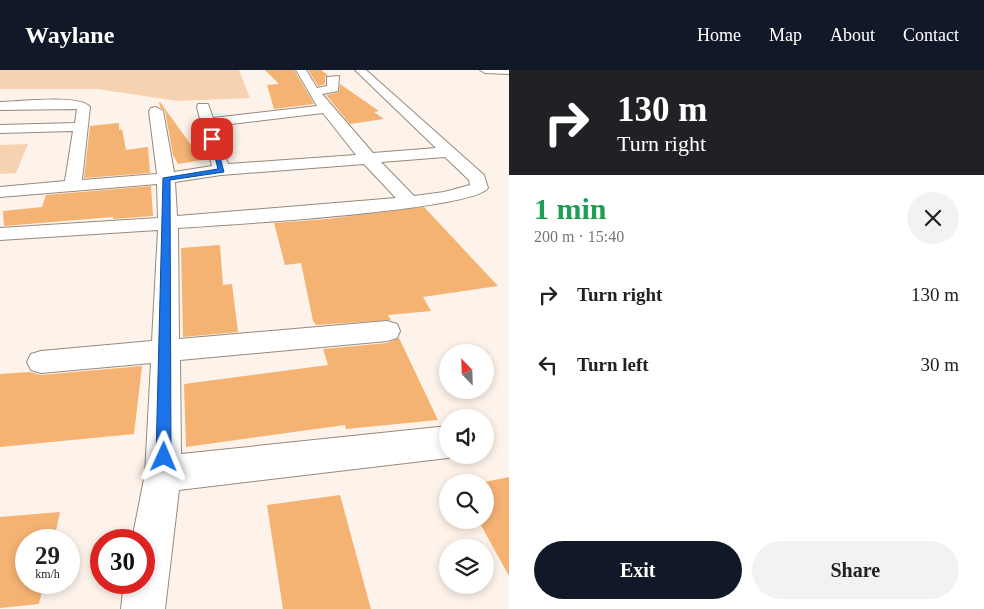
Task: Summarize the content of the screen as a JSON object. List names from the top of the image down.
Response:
{
  "north": "top left",
  "page": {
    "header": "Waylane",
    "nav": [
      "Home",
      "Map",
      "About",
      "Contact"
    ],
    "turn": ["130 m", "Turn right"],
    "heading": ["1 min", "200 m · 15:40"],
    "list": [
      {
        "name": "Turn right",
        "value": "130 m"
      },
      {
        "name": "Turn left",
        "value": "30 m"
      }
    ],
    "speed": "29 km/h",
    "limit": "30",
    "buttons": ["Exit", "Share"]
  }
}
